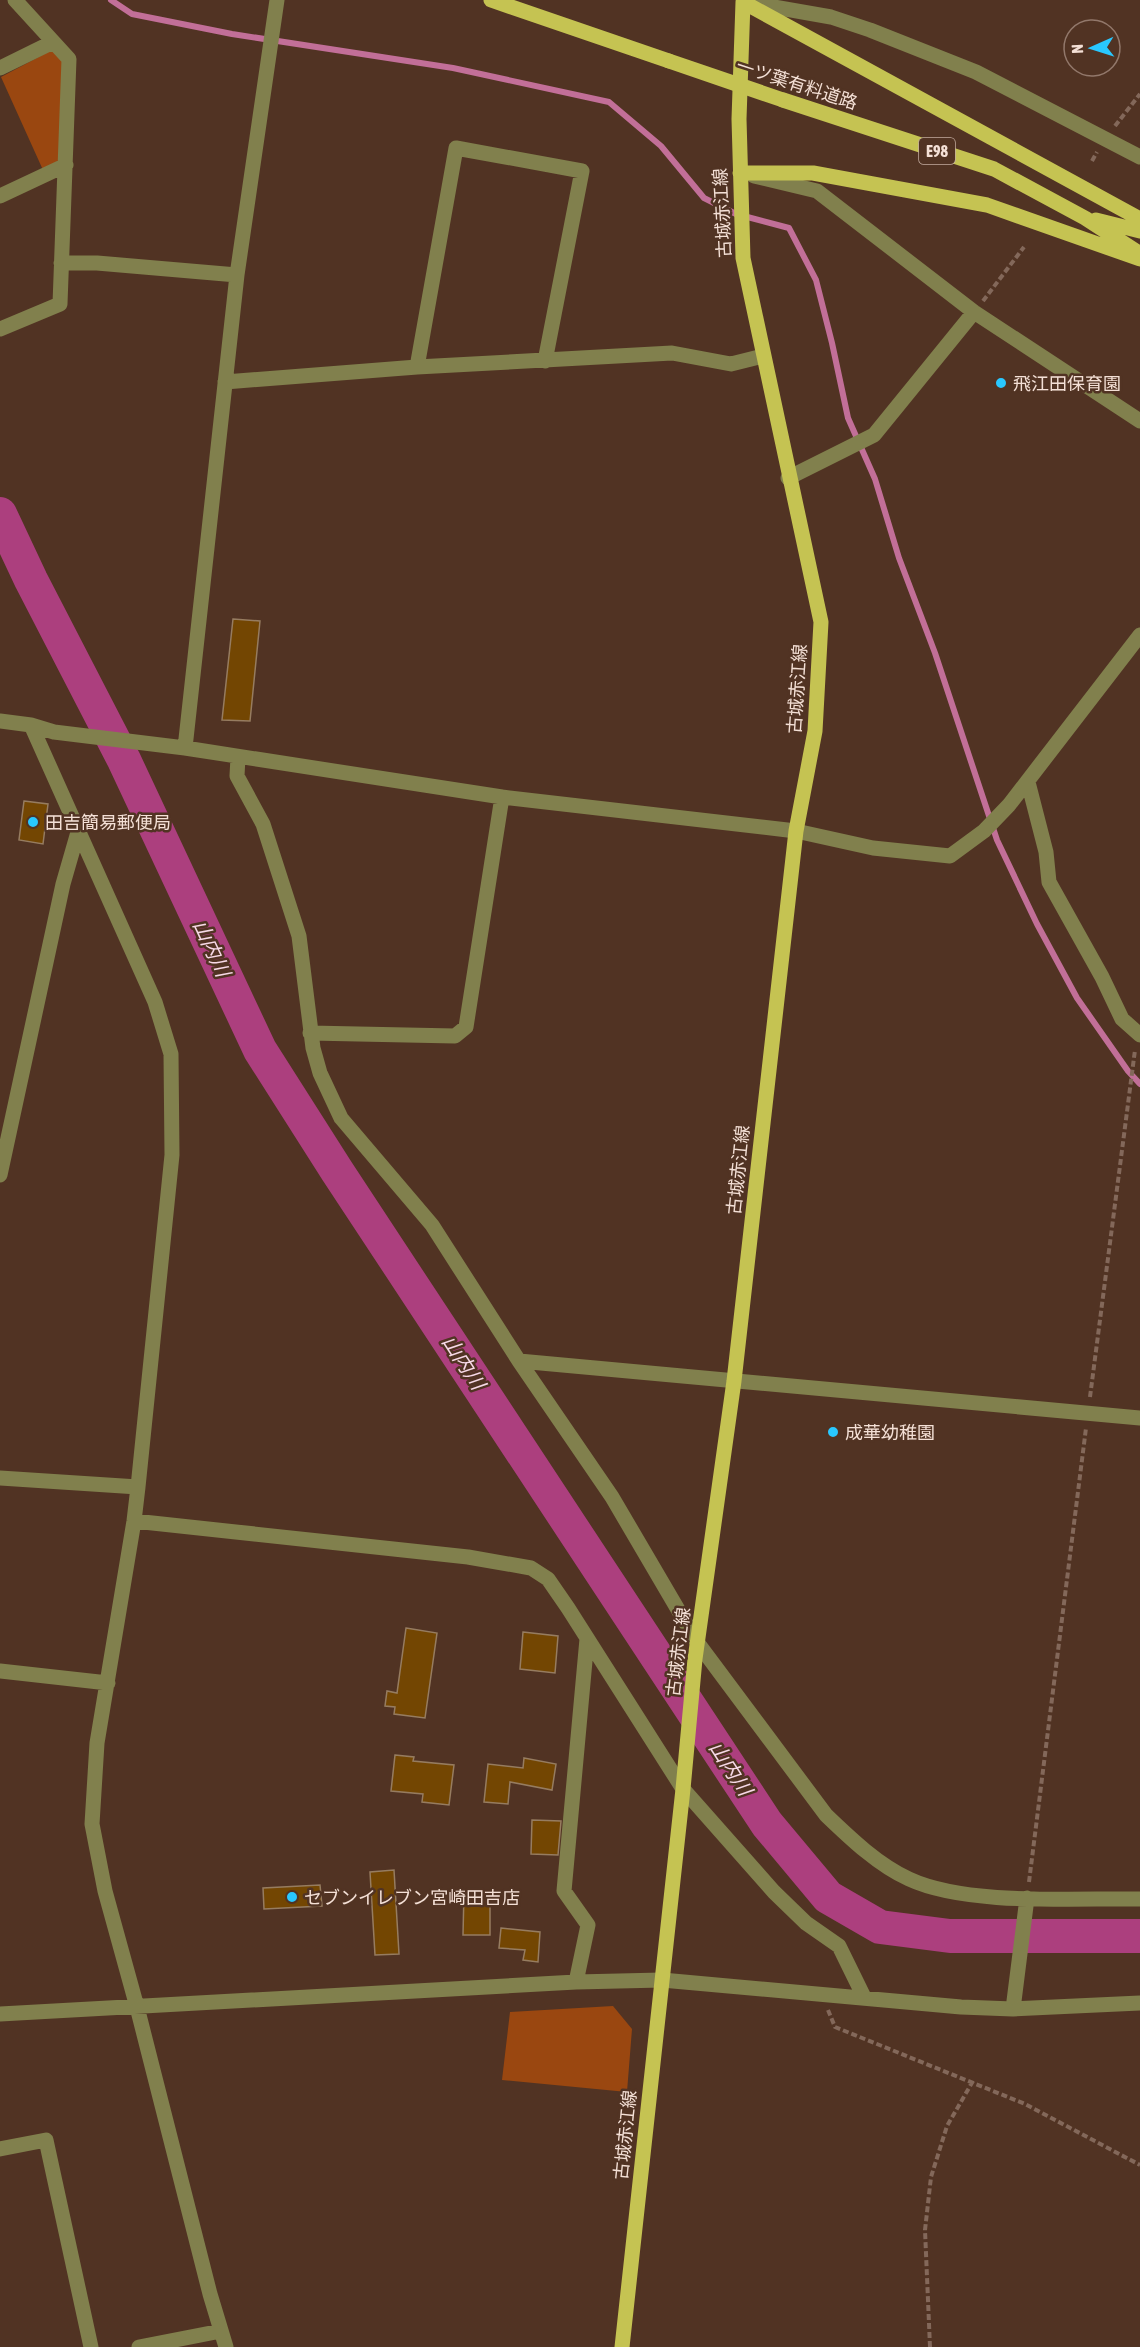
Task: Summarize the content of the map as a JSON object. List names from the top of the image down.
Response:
{
  "streets": {
    "main road": ["一ツ葉有料道路", "E98", "古城赤江線"]
  },
  "water": ["山内川"],
  "places": [
    "飛江田保育園",
    "田吉簡易郵便局",
    "成華幼稚園",
    "セブンイレブン宮崎田吉店"
  ],
  "north": "left"
}
